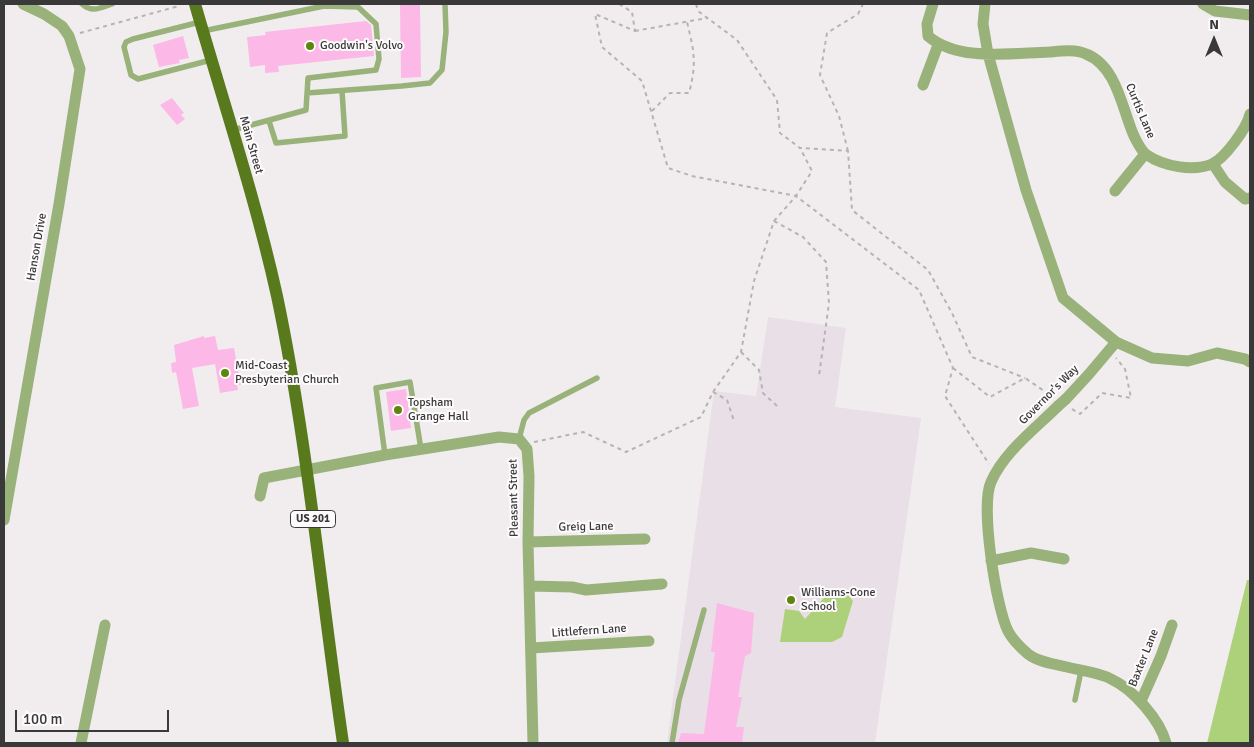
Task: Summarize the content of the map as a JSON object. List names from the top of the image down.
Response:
{
  "streets": {
    "main road": ["Main Street", "US 201"],
    "street": [
      "Curtis Lane",
      "Hanson Drive",
      "Governor's Way",
      "Pleasant Street",
      "Greig Lane",
      "Littlefern Lane",
      "Baxter Lane"
    ]
  },
  "crossings": [
    ["Main Street", "US 201"],
    ["Governor's Way", "Baxter Lane"],
    ["Pleasant Street", "Greig Lane"],
    ["Pleasant Street", "Littlefern Lane"]
  ],
  "places": [
    "Goodwin's Volvo",
    "Mid-Coast Presbyterian Church",
    "Topsham Grange Hall",
    "Williams-Cone School"
  ],
  "scale_bar": "100 m",
  "north": "top"
}
